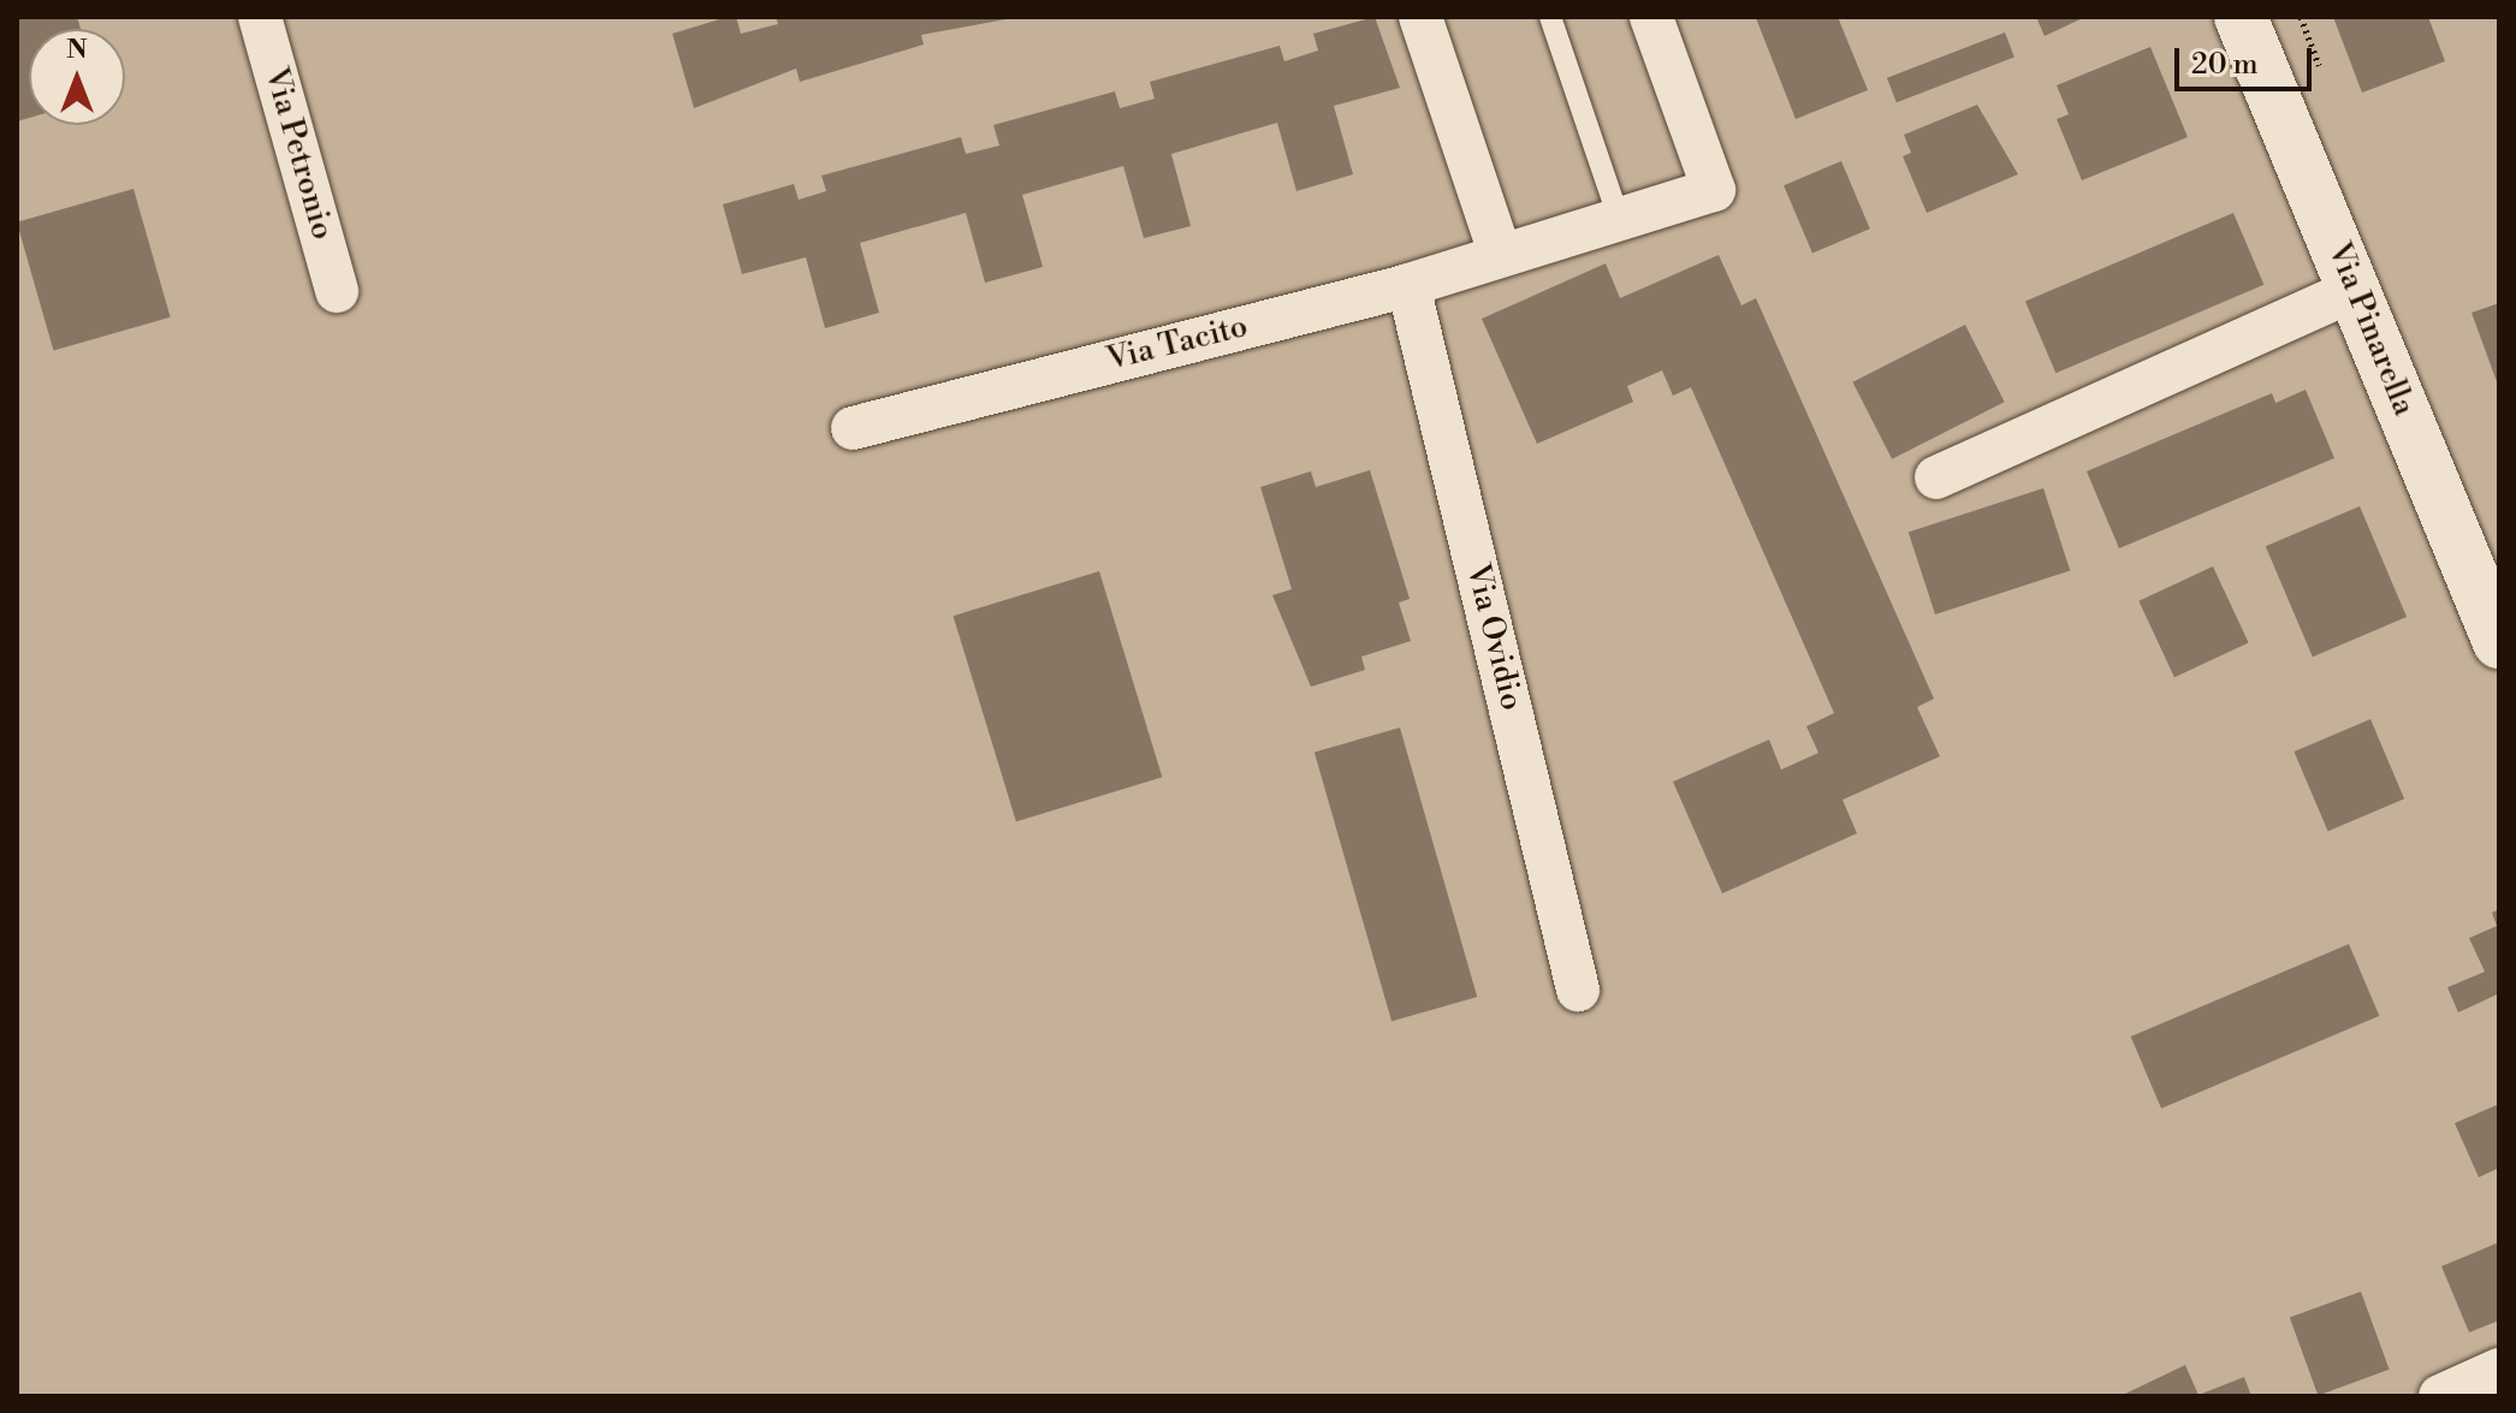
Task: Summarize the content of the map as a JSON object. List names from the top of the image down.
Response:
{
  "streets": {
    "street": [
      "Via Petronio",
      "Via Pinarella",
      "Via Tacito",
      "Via Ovidio"
    ]
  },
  "crossings": [
    ["Via Tacito", "Via Ovidio"]
  ],
  "scale_bar": "20 m",
  "north": "top"
}
